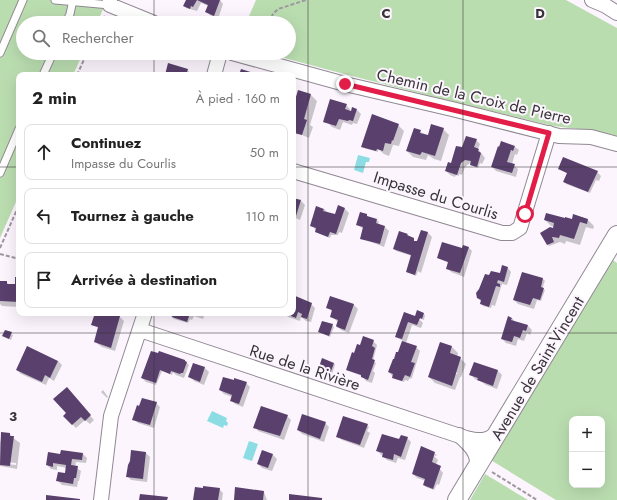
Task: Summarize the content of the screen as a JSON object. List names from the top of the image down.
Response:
{
  "streets": {
    "street": [
      "Chemin de la Croix de Pierre",
      "Impasse du Courlis",
      "Rue de la Rivière",
      "Avenue de Saint-Vincent"
    ]
  },
  "crossings": [
    ["Chemin de la Croix de Pierre", "Impasse du Courlis"],
    ["Rue de la Rivière", "Avenue de Saint-Vincent"]
  ],
  "page": {
    "search": "Rechercher",
    "heading": ["2 min", "À pied · 160 m"],
    "list": [
      ["Continuez", "Impasse du Courlis", "50 m"],
      ["Tournez à gauche", "110 m"],
      "Arrivée à destination"
    ],
    "map_buttons": ["+", "−"]
  },
  "grid": {
    "columns": ["C", "D"],
    "rows": ["3"]
  }
}
